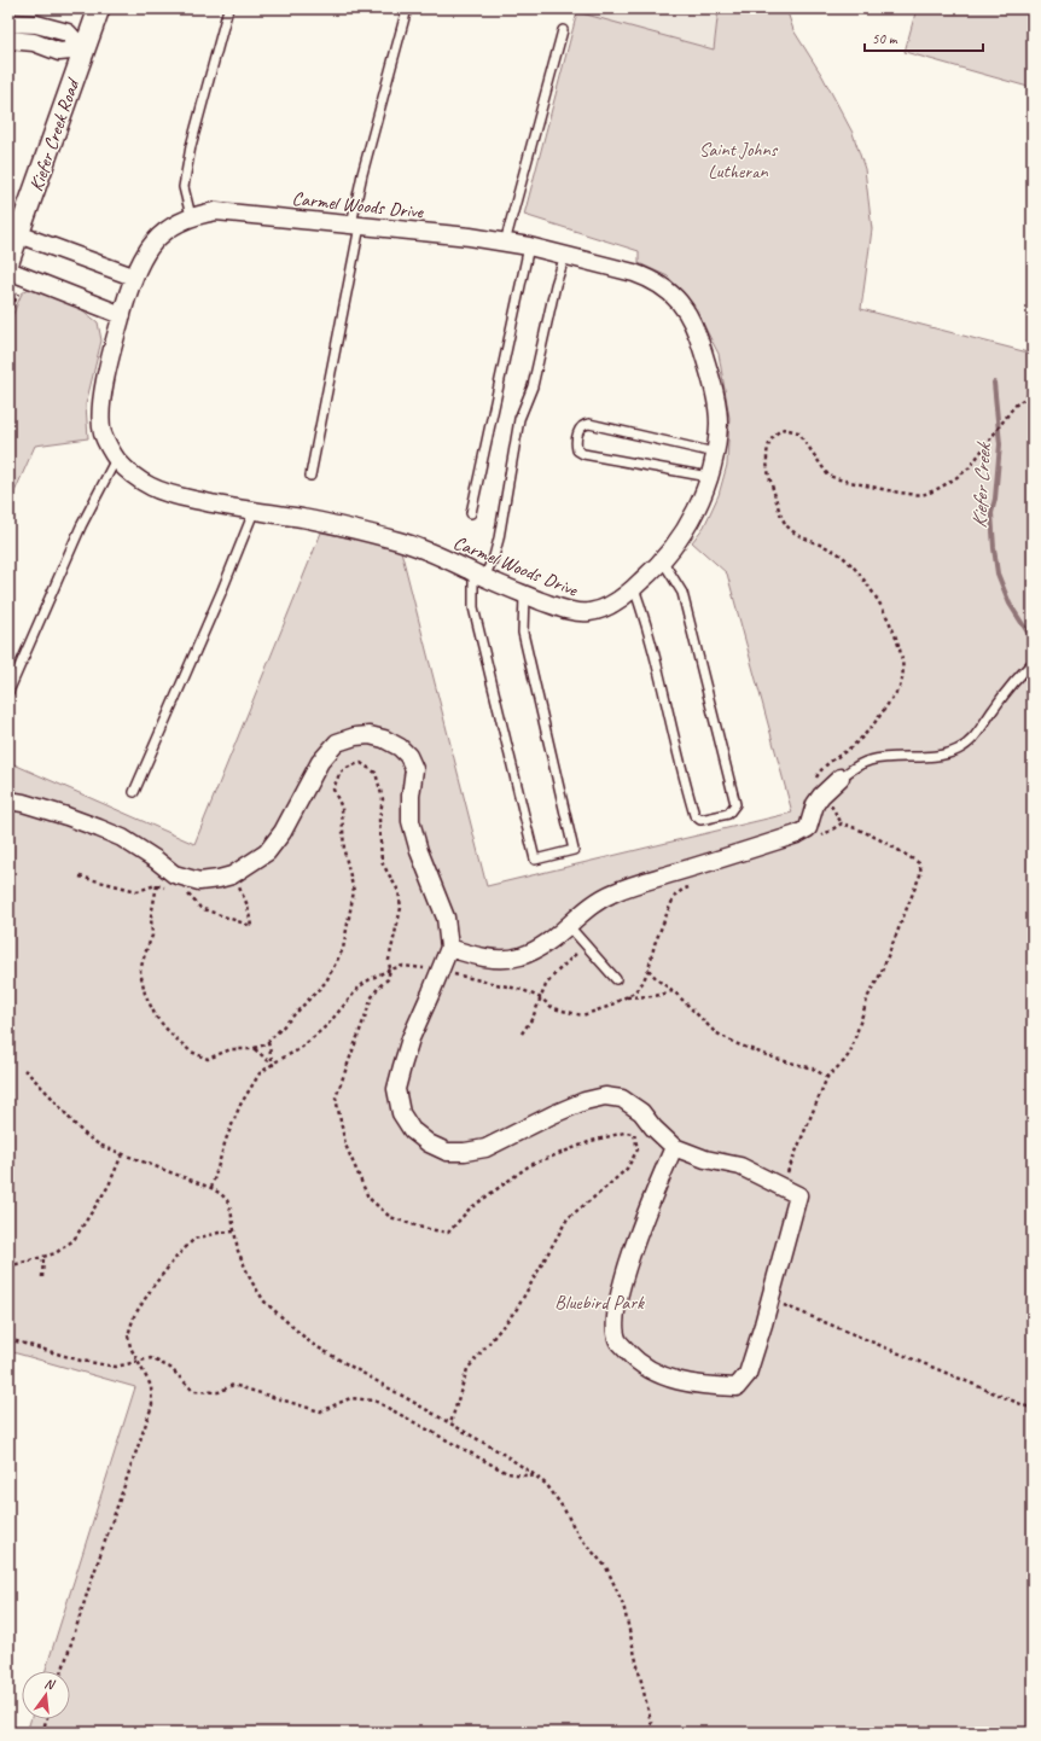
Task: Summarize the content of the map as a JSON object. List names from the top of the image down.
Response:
{
  "streets": {
    "street": ["Kiefer Creek Road", "Carmel Woods Drive"]
  },
  "water": ["Kiefer Creek"],
  "parks": ["Saint Johns Lutheran", "Bluebird Park"],
  "scale_bar": "50 m",
  "north": "top"
}
